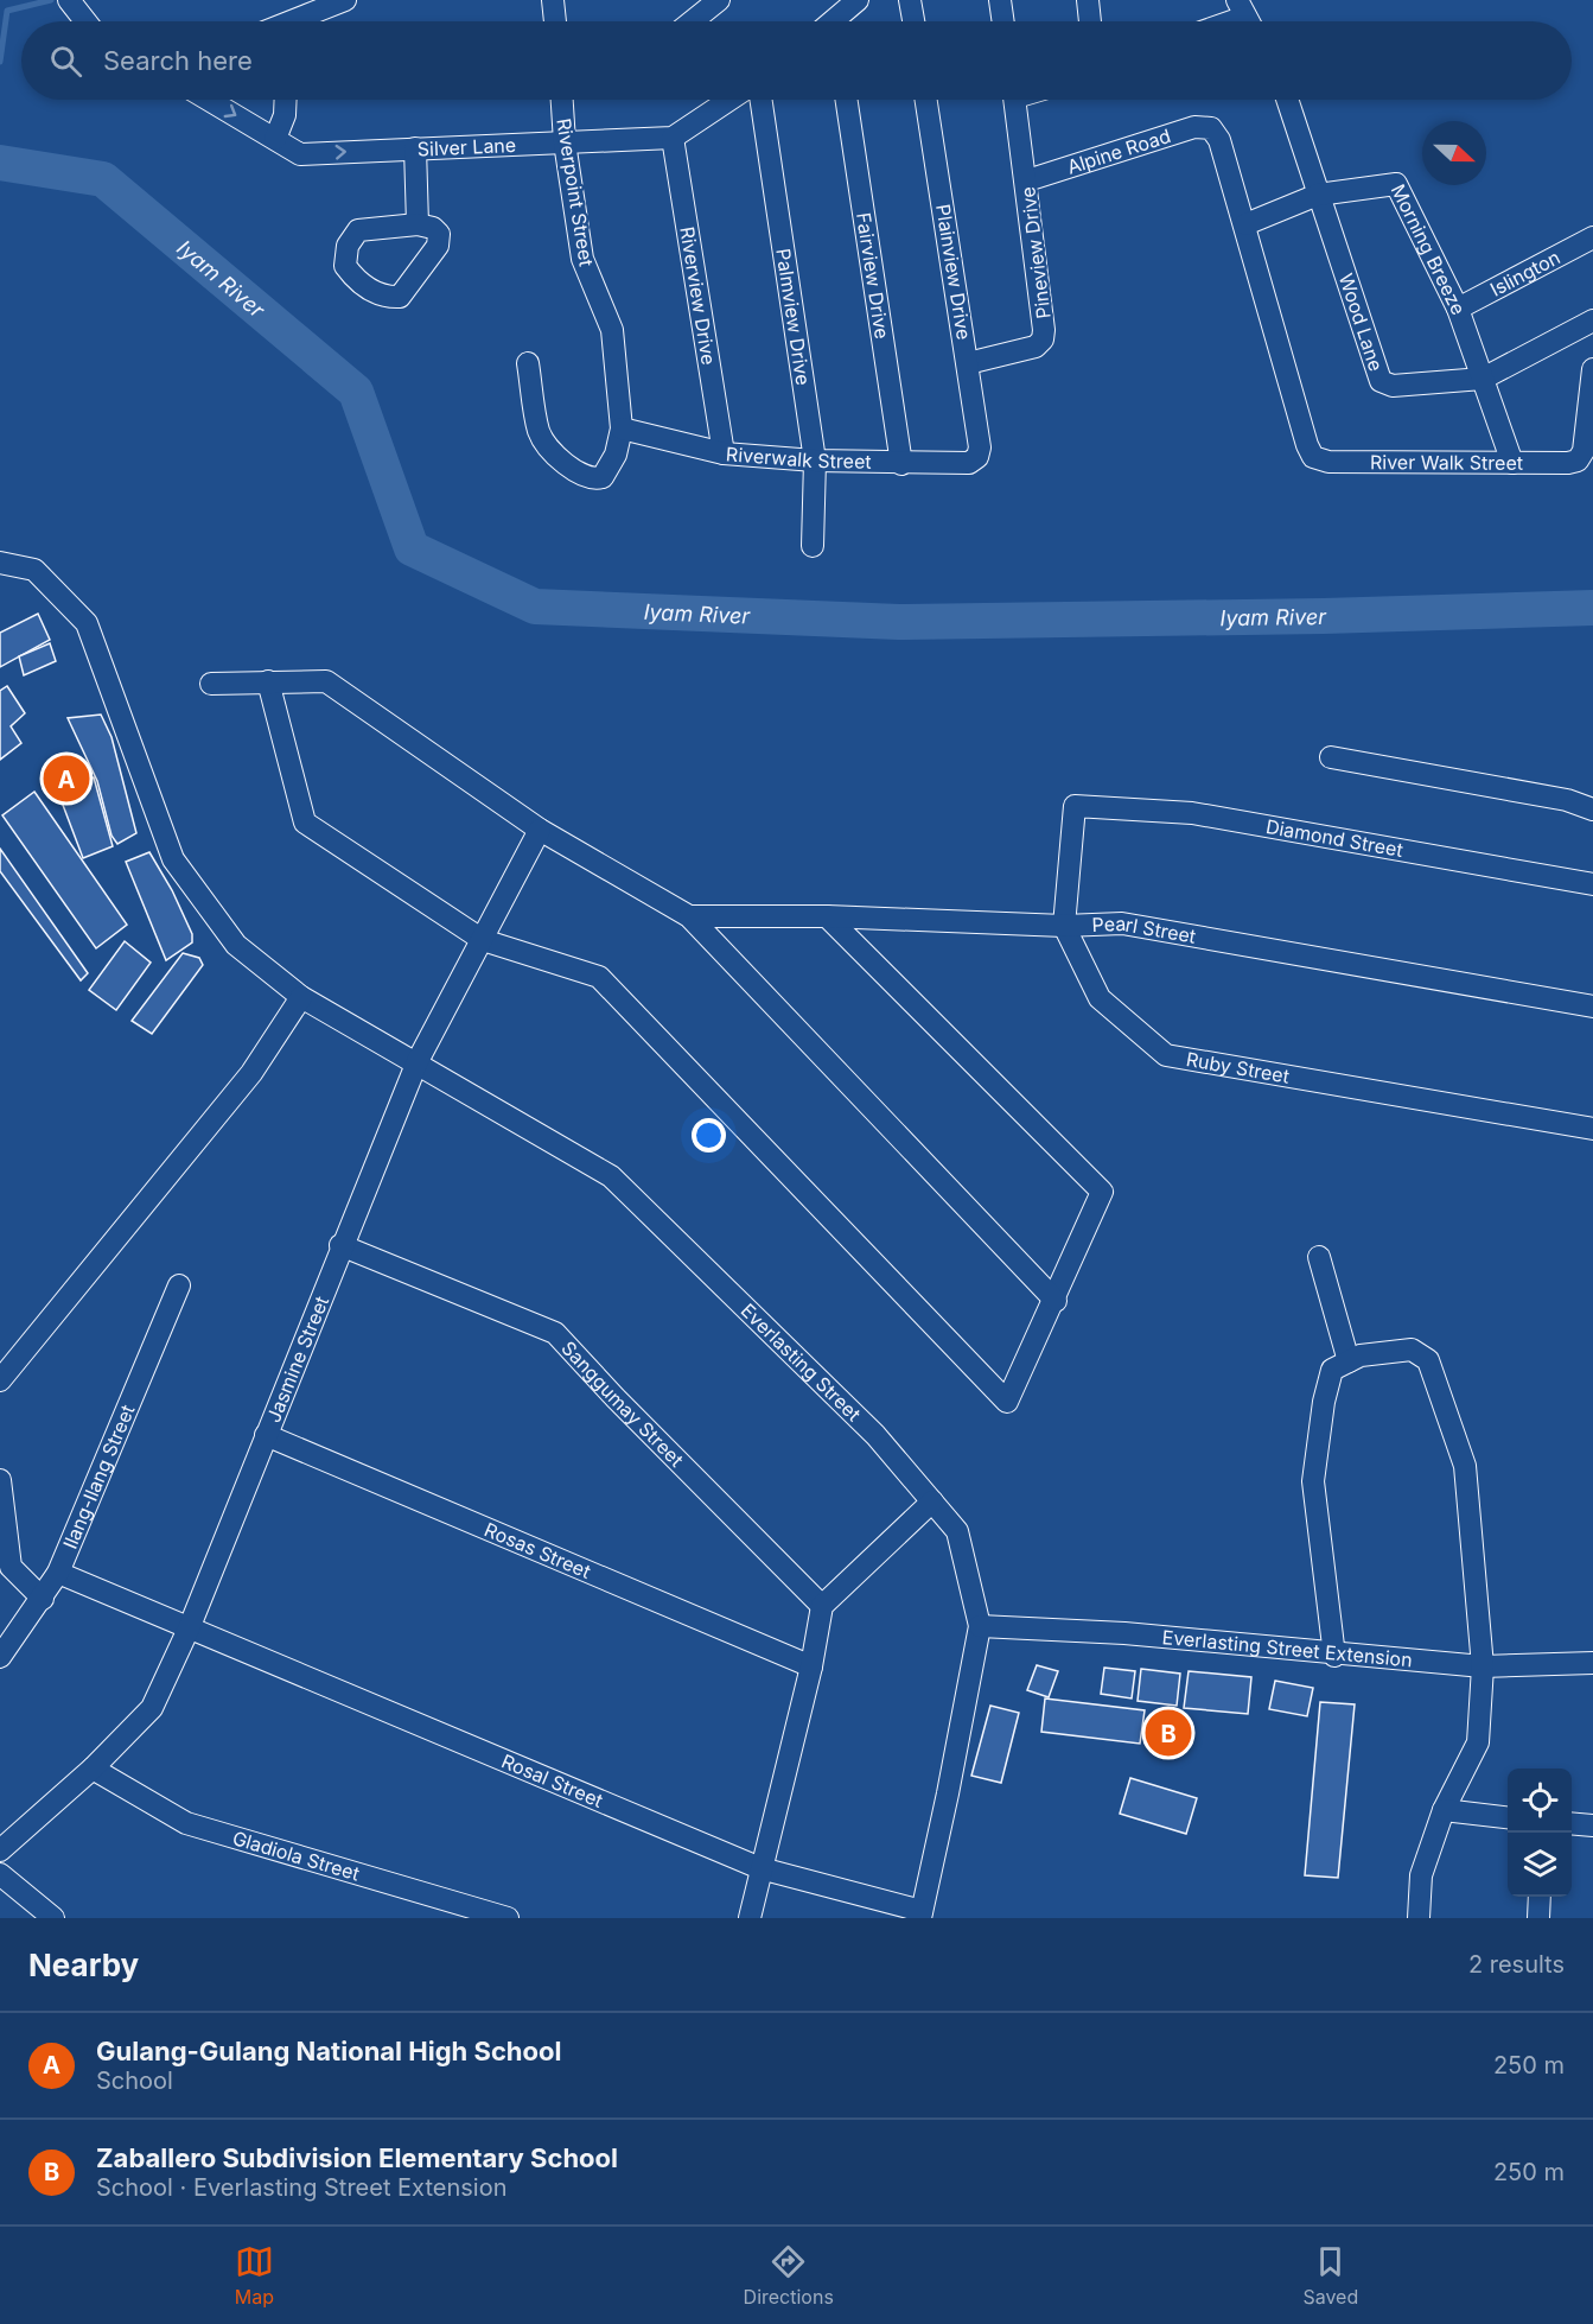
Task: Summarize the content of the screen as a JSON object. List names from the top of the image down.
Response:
{
  "streets": {
    "street": [
      "Silver Lane",
      "Alpine Road",
      "Riverpoint Street",
      "Pineview Drive",
      "Morning Breeze",
      "Plainview Drive",
      "Islington",
      "Fairview Drive",
      "Riverview Drive",
      "Palmview Drive",
      "Wood Lane",
      "Riverwalk Street",
      "River Walk Street",
      "Diamond Street",
      "Pearl Street",
      "Ruby Street",
      "Jasmine Street",
      "Everlasting Street",
      "Sanggumay Street",
      "Ilang-Ilang Street",
      "Rosas Street",
      "Everlasting Street Extension",
      "Rosal Street",
      "Gladiola Street"
    ]
  },
  "crossings": [
    ["Silver Lane", "Riverpoint Street"],
    ["Silver Lane", "Riverview Drive"],
    ["Alpine Road", "Pineview Drive"],
    ["Alpine Road", "Morning Breeze"],
    ["Alpine Road", "River Walk Street"],
    ["Riverpoint Street", "Riverwalk Street"],
    ["Pineview Drive", "Plainview Drive"],
    ["Morning Breeze", "Islington"],
    ["Morning Breeze", "Wood Lane"],
    ["Morning Breeze", "River Walk Street"],
    ["Plainview Drive", "Riverwalk Street"],
    ["Fairview Drive", "Riverwalk Street"],
    ["Riverview Drive", "Riverwalk Street"],
    ["Palmview Drive", "Riverwalk Street"],
    ["Diamond Street", "Pearl Street"],
    ["Diamond Street", "Ruby Street"],
    ["Pearl Street", "Ruby Street"],
    ["Jasmine Street", "Everlasting Street"],
    ["Jasmine Street", "Sanggumay Street"],
    ["Jasmine Street", "Rosas Street"],
    ["Jasmine Street", "Rosal Street"],
    ["Jasmine Street", "Gladiola Street"],
    ["Everlasting Street", "Everlasting Street Extension"],
    ["Everlasting Street", "Rosal Street"],
    ["Ilang-Ilang Street", "Rosal Street"]
  ],
  "one_way": ["Silver Lane"],
  "water": ["Iyam River"],
  "north": "right",
  "page": {
    "search": "Search here",
    "pins": ["A", "B"],
    "heading": ["Nearby", "2 results"],
    "list": [
      {
        "mark": "A",
        "name": "Gulang-Gulang National High School",
        "note": "School",
        "value": "250 m"
      },
      {
        "mark": "B",
        "name": "Zaballero Subdivision Elementary School",
        "note": "School · Everlasting Street Extension",
        "value": "250 m"
      }
    ],
    "nav": ["Map", "Directions", "Saved"]
  }
}
